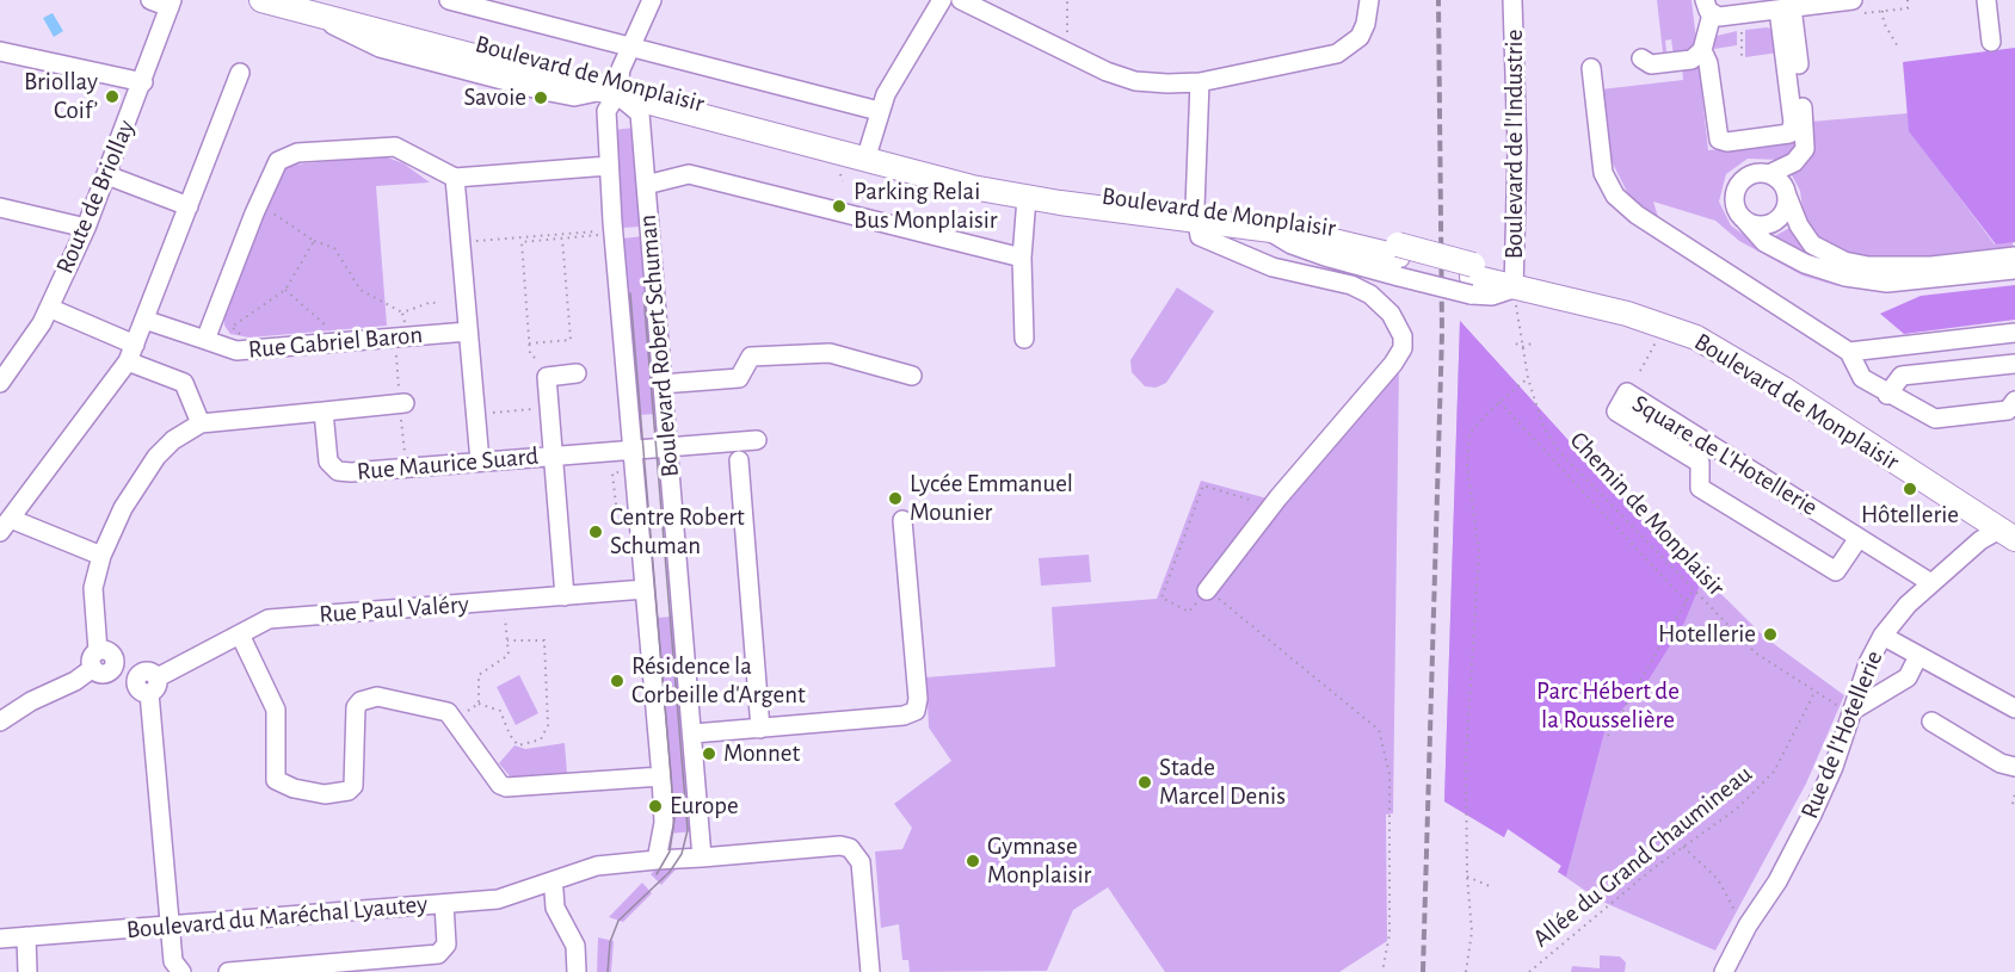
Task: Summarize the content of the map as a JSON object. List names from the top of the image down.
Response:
{
  "streets": {
    "main road": ["Boulevard de Monplaisir"],
    "street": [
      "Boulevard de l'Industrie",
      "Route de Briollay",
      "Rue Gabriel Baron",
      "Boulevard Robert Schuman",
      "Square de L'Hotellerie",
      "Rue Maurice Suard",
      "Rue Paul Valéry",
      "Rue de l'Hotellerie",
      "Boulevard du Maréchal Lyautey"
    ],
    "path": ["Chemin de Monplaisir", "Allée du Grand Chaumineau"]
  },
  "crossings": [
    ["Boulevard de Monplaisir", "Boulevard de l'Industrie"],
    ["Boulevard de Monplaisir", "Boulevard Robert Schuman"],
    ["Boulevard de Monplaisir", "Chemin de Monplaisir"],
    ["Boulevard de Monplaisir", "Rue de l'Hotellerie"],
    ["Boulevard de l'Industrie", "Chemin de Monplaisir"],
    ["Boulevard Robert Schuman", "Rue Maurice Suard"],
    ["Boulevard Robert Schuman", "Rue Paul Valéry"],
    ["Boulevard Robert Schuman", "Boulevard du Maréchal Lyautey"],
    ["Square de L'Hotellerie", "Rue de l'Hotellerie"],
    ["Chemin de Monplaisir", "Rue de l'Hotellerie"],
    ["Chemin de Monplaisir", "Allée du Grand Chaumineau"]
  ],
  "parks": ["Parc Hébert de la Rousselière"],
  "places": [
    "Briollay Coif’",
    "Savoie",
    "Parking Relai Bus Monplaisir",
    "Hôtellerie",
    "Lycée Emmanuel Mounier",
    "Centre Robert Schuman",
    "Hotellerie",
    "Résidence la Corbeille d'Argent",
    "Monnet",
    "Stade Marcel Denis",
    "Europe",
    "Gymnase Monplaisir"
  ]
}
